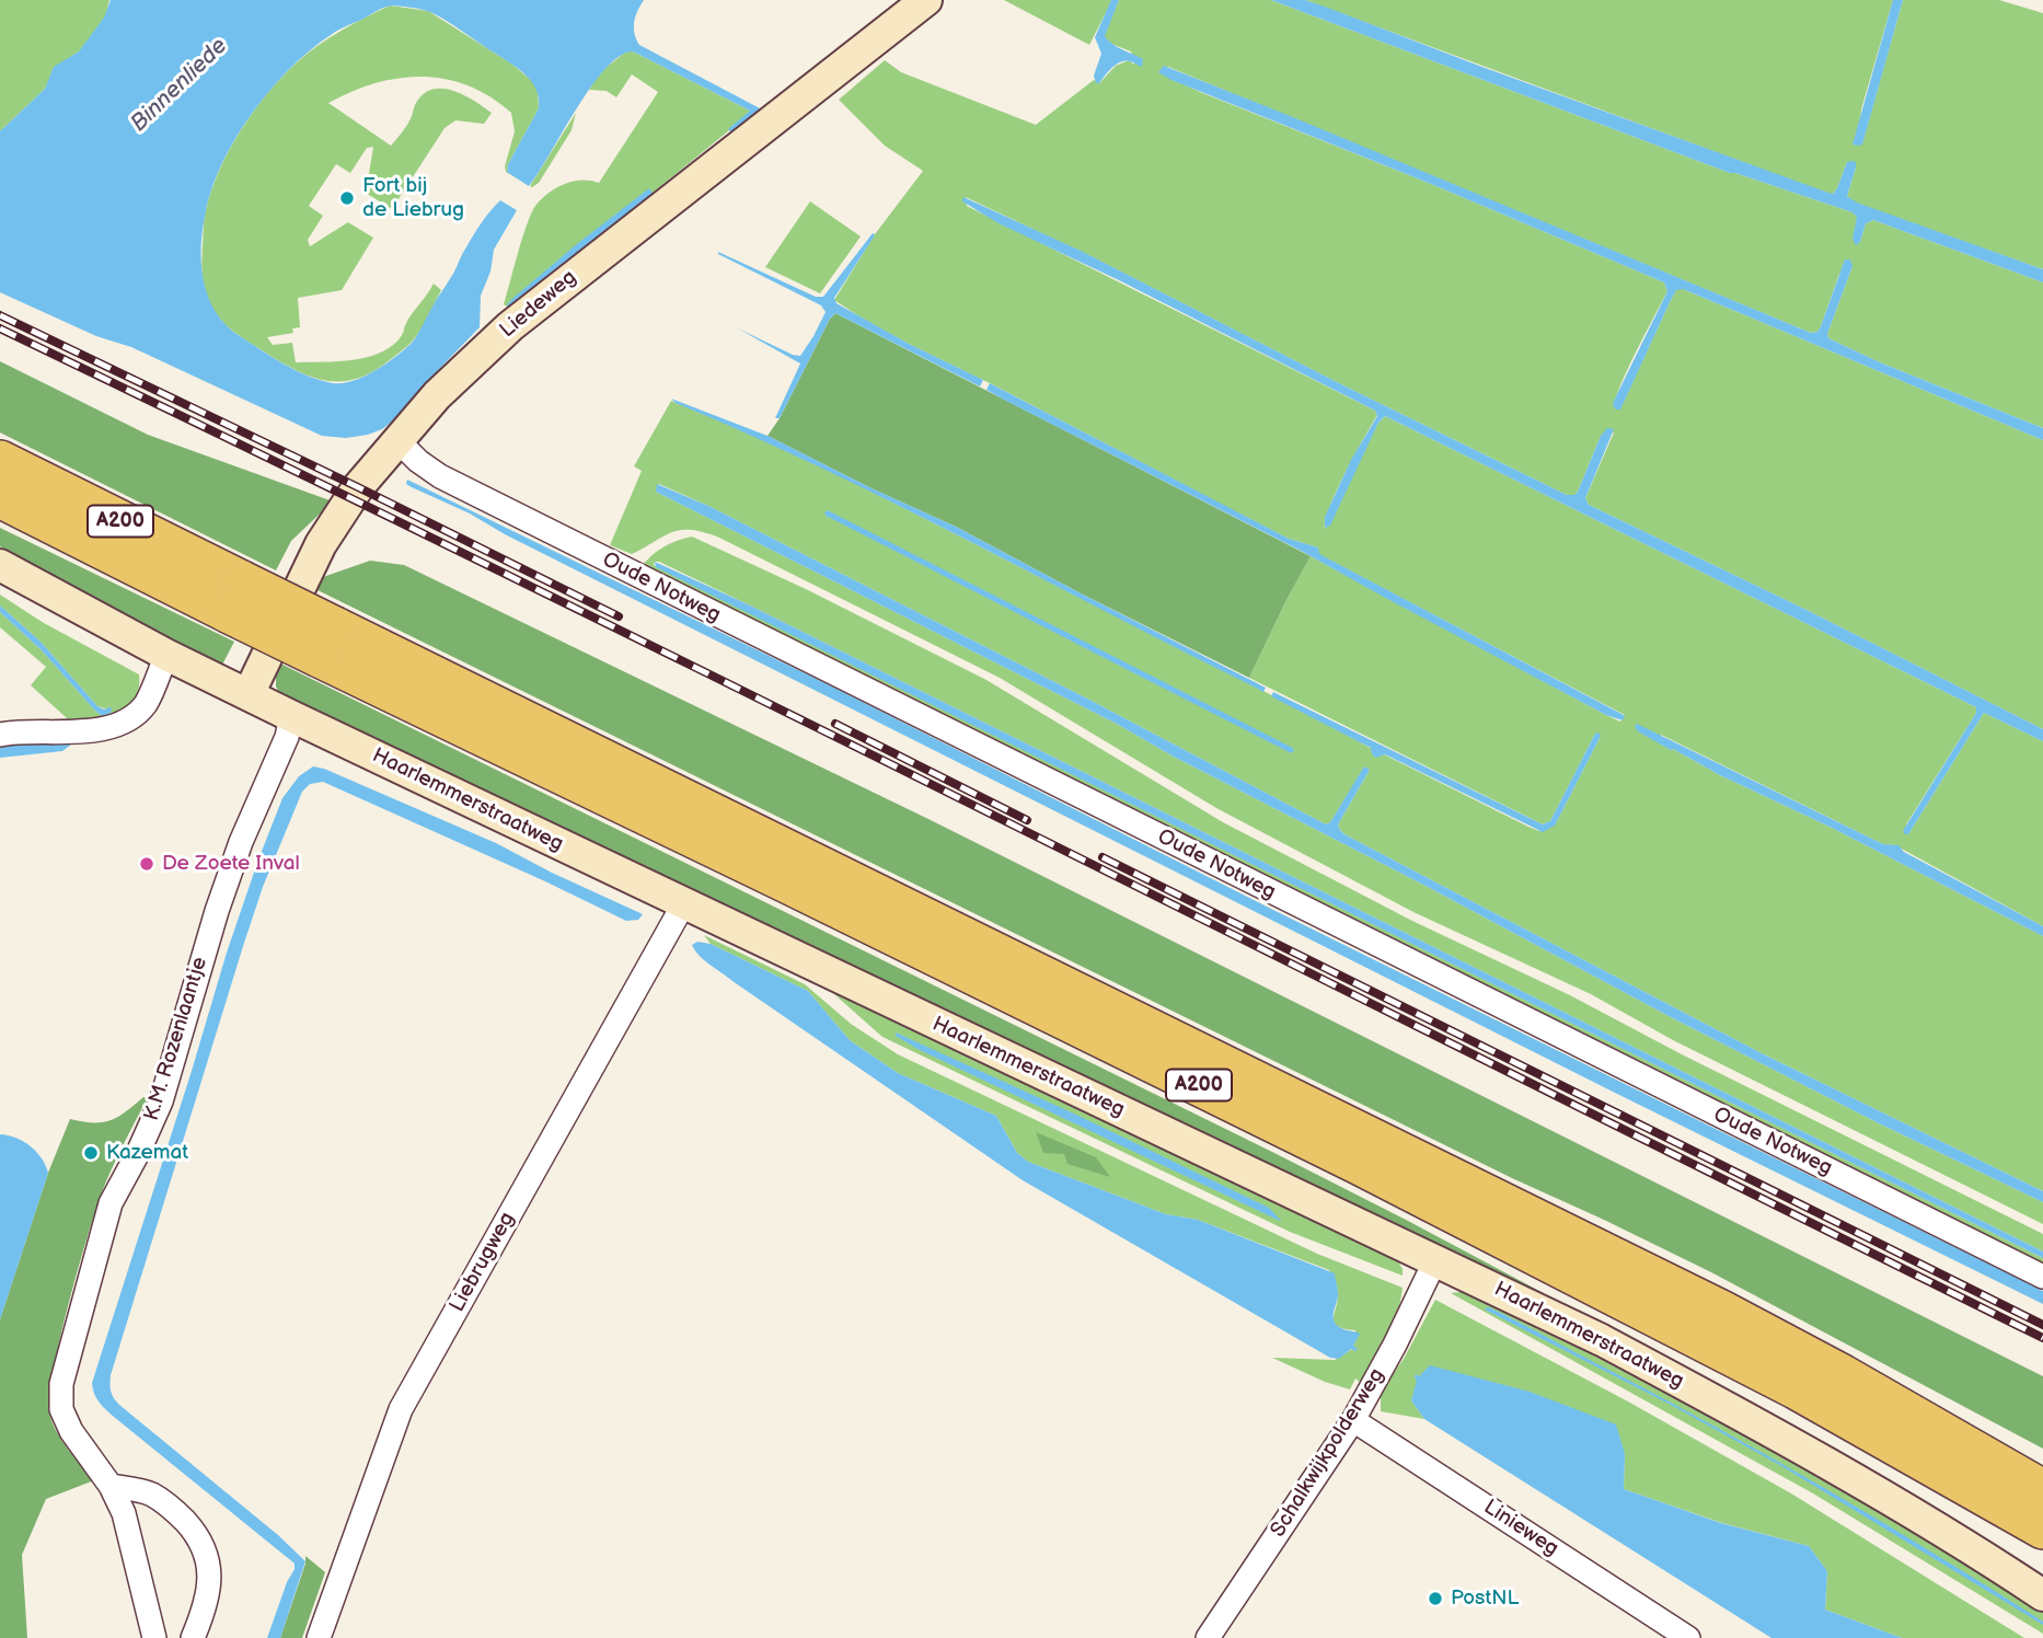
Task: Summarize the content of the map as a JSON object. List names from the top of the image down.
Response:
{
  "streets": {
    "highway": ["A200"],
    "main road": ["Liedeweg", "Haarlemmerstraatweg"],
    "street": [
      "Oude Notweg",
      "K.M. Rozenlaantje",
      "Liebrugweg",
      "Schalkwijkpolderweg",
      "Linieweg"
    ]
  },
  "crossings": [
    ["Liedeweg", "Oude Notweg"],
    ["Liedeweg", "Haarlemmerstraatweg"],
    ["Haarlemmerstraatweg", "K.M. Rozenlaantje"],
    ["Haarlemmerstraatweg", "Liebrugweg"],
    ["Haarlemmerstraatweg", "Schalkwijkpolderweg"],
    ["Schalkwijkpolderweg", "Linieweg"]
  ],
  "water": ["Binnenliede"],
  "places": [
    "Fort bij de Liebrug",
    "De Zoete Inval",
    "Kazemat",
    "PostNL"
  ]
}
